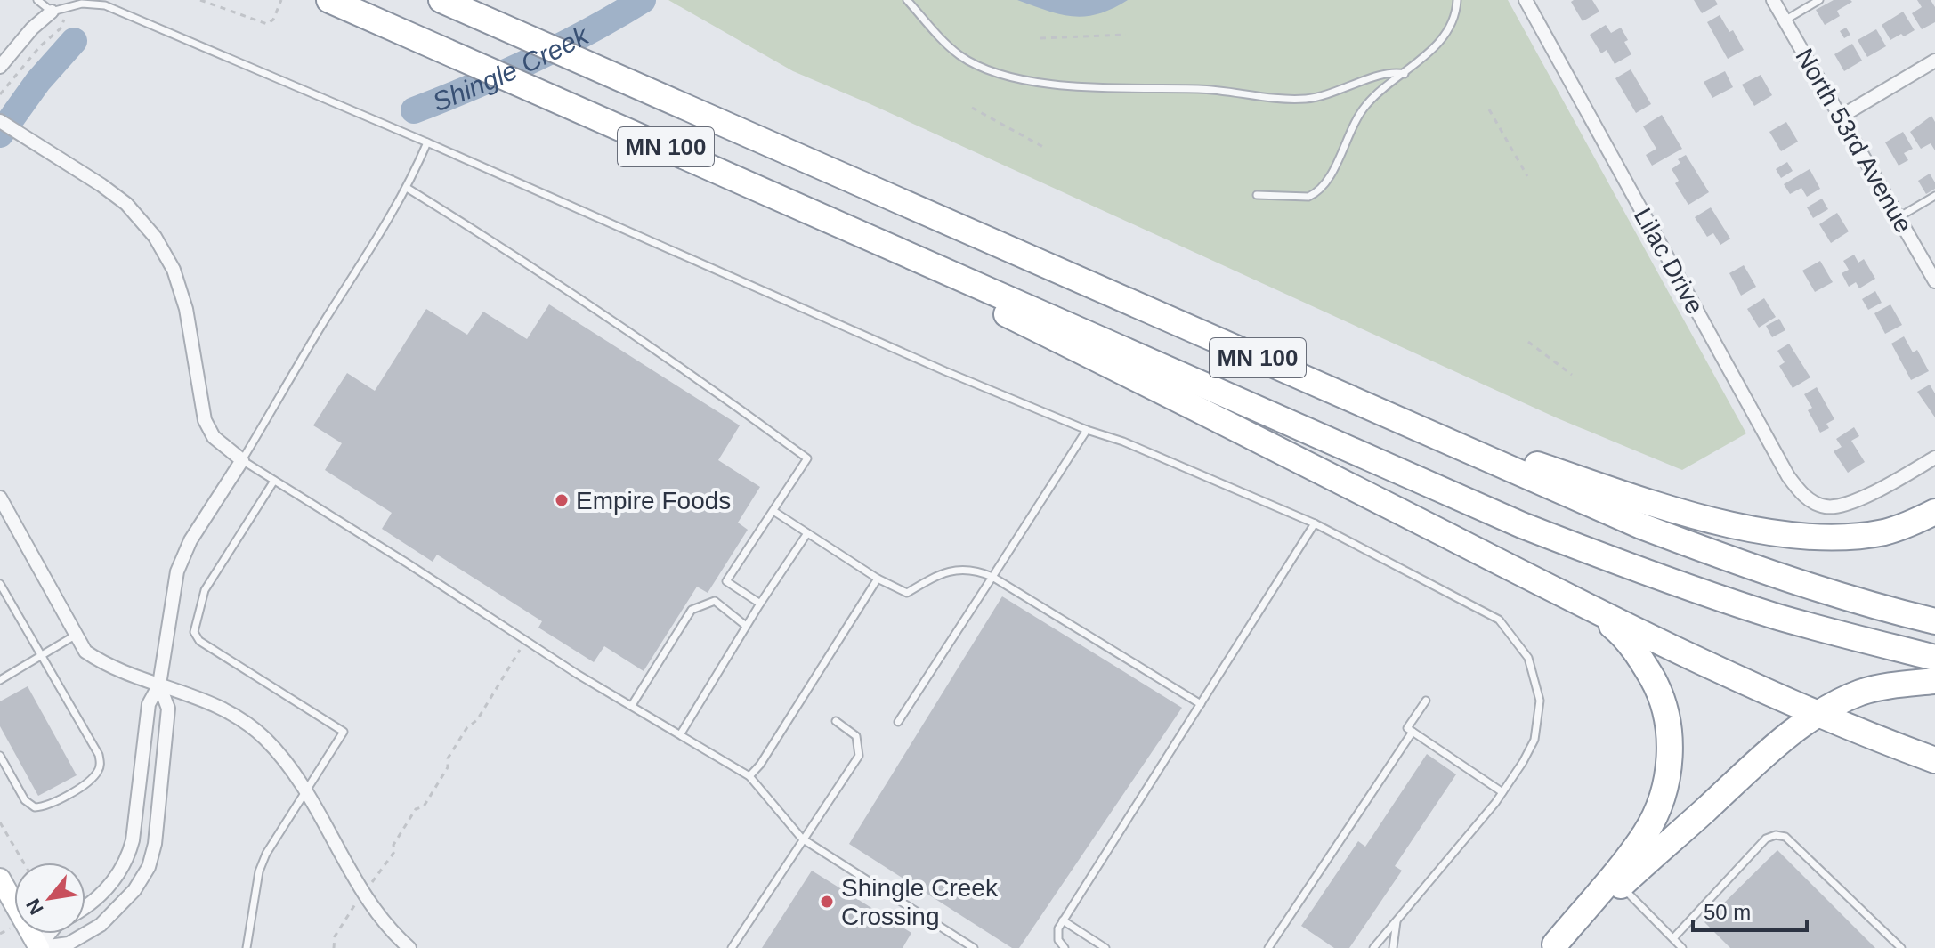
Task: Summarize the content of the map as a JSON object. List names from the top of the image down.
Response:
{
  "streets": {
    "highway": ["MN 100"],
    "street": ["North 53rd Avenue", "Lilac Drive"]
  },
  "water": ["Shingle Creek"],
  "places": ["Empire Foods", "Shingle Creek Crossing"],
  "scale_bar": "50 m",
  "north": "bottom left"
}
